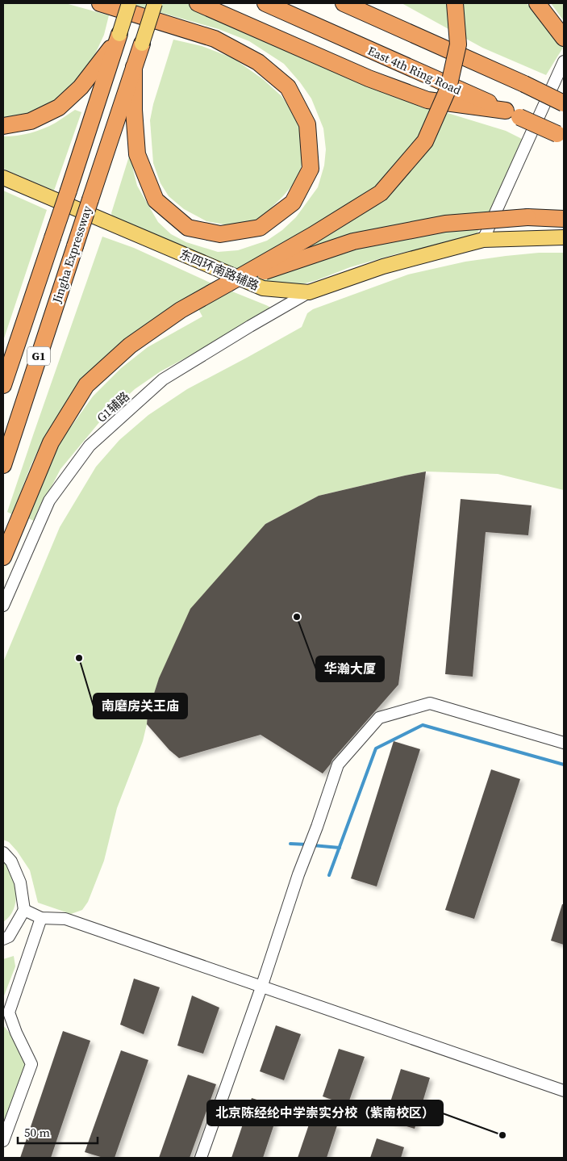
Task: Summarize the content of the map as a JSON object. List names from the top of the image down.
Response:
{
  "streets": {
    "highway": ["East 4th Ring Road", "Jingha Expressway", "G1"],
    "main road": ["东四环南路辅路"],
    "street": ["G1辅路"]
  },
  "crossings": [
    ["东四环南路辅路", "G1辅路"]
  ],
  "places": ["华瀚大厦", "南磨房关王庙", "北京陈经纶中学崇实分校（紫南校区）"],
  "scale_bar": "50 m"
}
